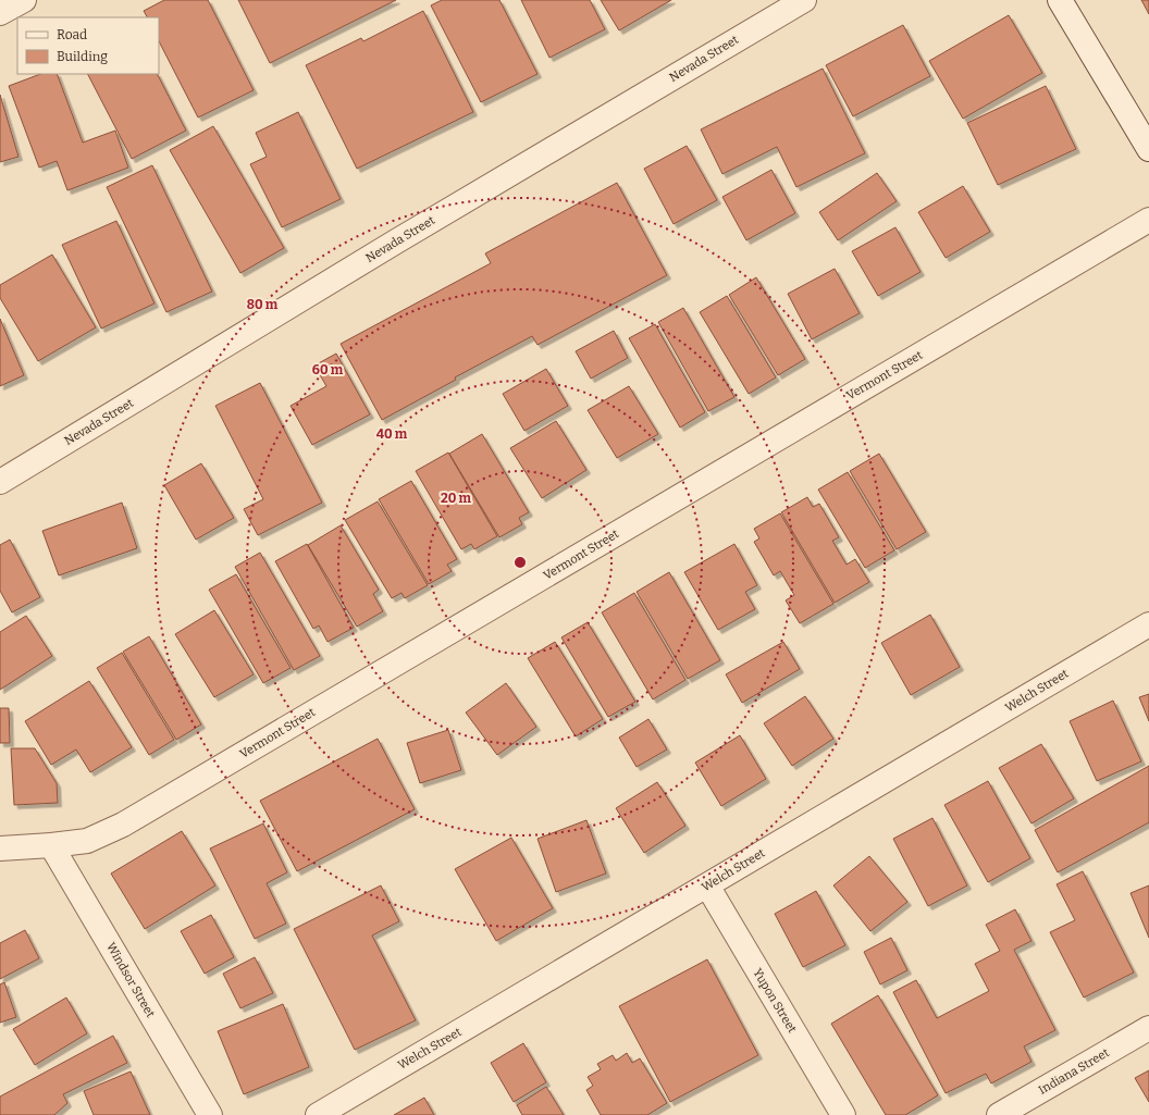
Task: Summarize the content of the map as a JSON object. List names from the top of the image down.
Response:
{
  "streets": {
    "street": [
      "Nevada Street",
      "Vermont Street",
      "Welch Street",
      "Windsor Street",
      "Yupon Street",
      "Indiana Street"
    ]
  },
  "crossings": [
    ["Vermont Street", "Windsor Street"],
    ["Welch Street", "Yupon Street"]
  ],
  "legend": ["Road", "Building"],
  "rings": [
    "80 m",
    "60 m",
    "40 m",
    "20 m"
  ]
}
